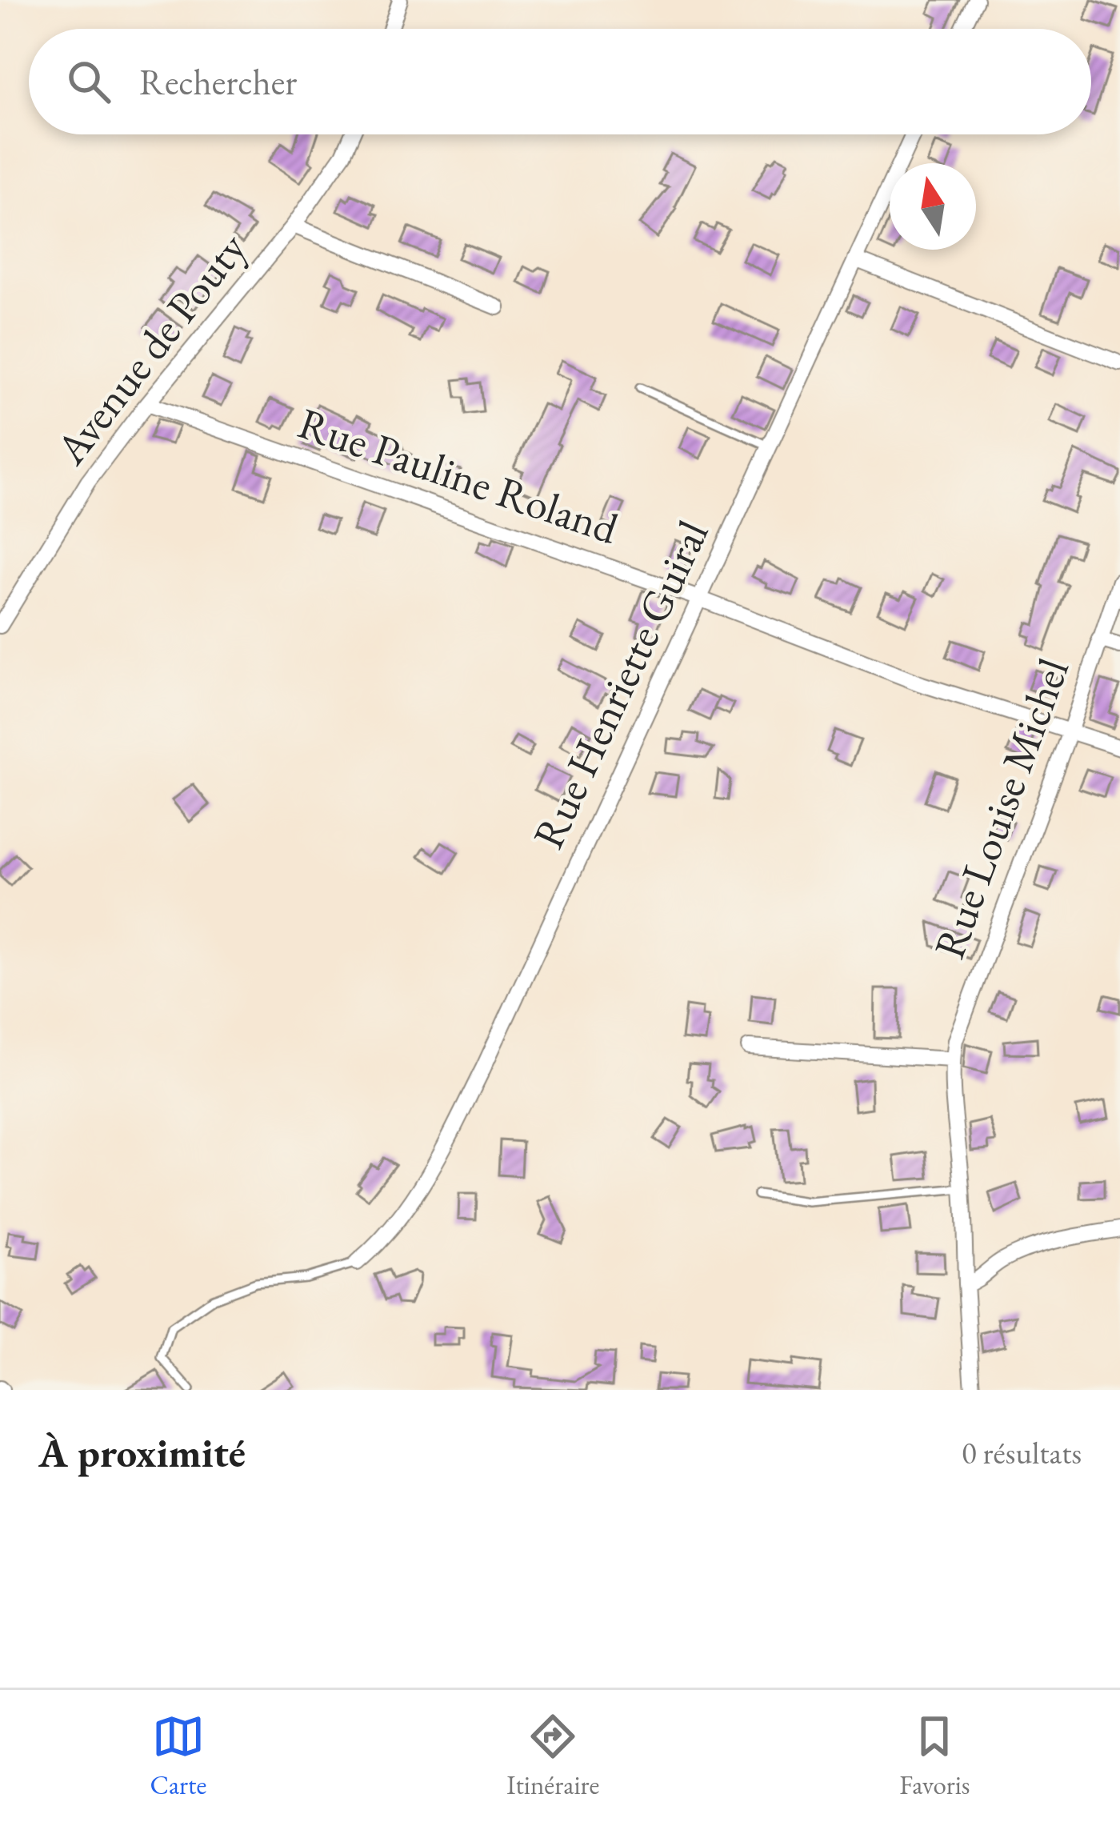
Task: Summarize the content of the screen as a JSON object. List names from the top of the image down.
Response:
{
  "streets": {
    "street": [
      "Avenue de Pouty",
      "Rue Pauline Roland",
      "Rue Henriette Guiral",
      "Rue Louise Michel"
    ]
  },
  "crossings": [
    ["Avenue de Pouty", "Rue Pauline Roland"],
    ["Rue Pauline Roland", "Rue Henriette Guiral"],
    ["Rue Pauline Roland", "Rue Louise Michel"]
  ],
  "north": "top",
  "page": {
    "search": "Rechercher",
    "heading": ["À proximité", "0 résultats"],
    "nav": ["Carte", "Itinéraire", "Favoris"]
  }
}
